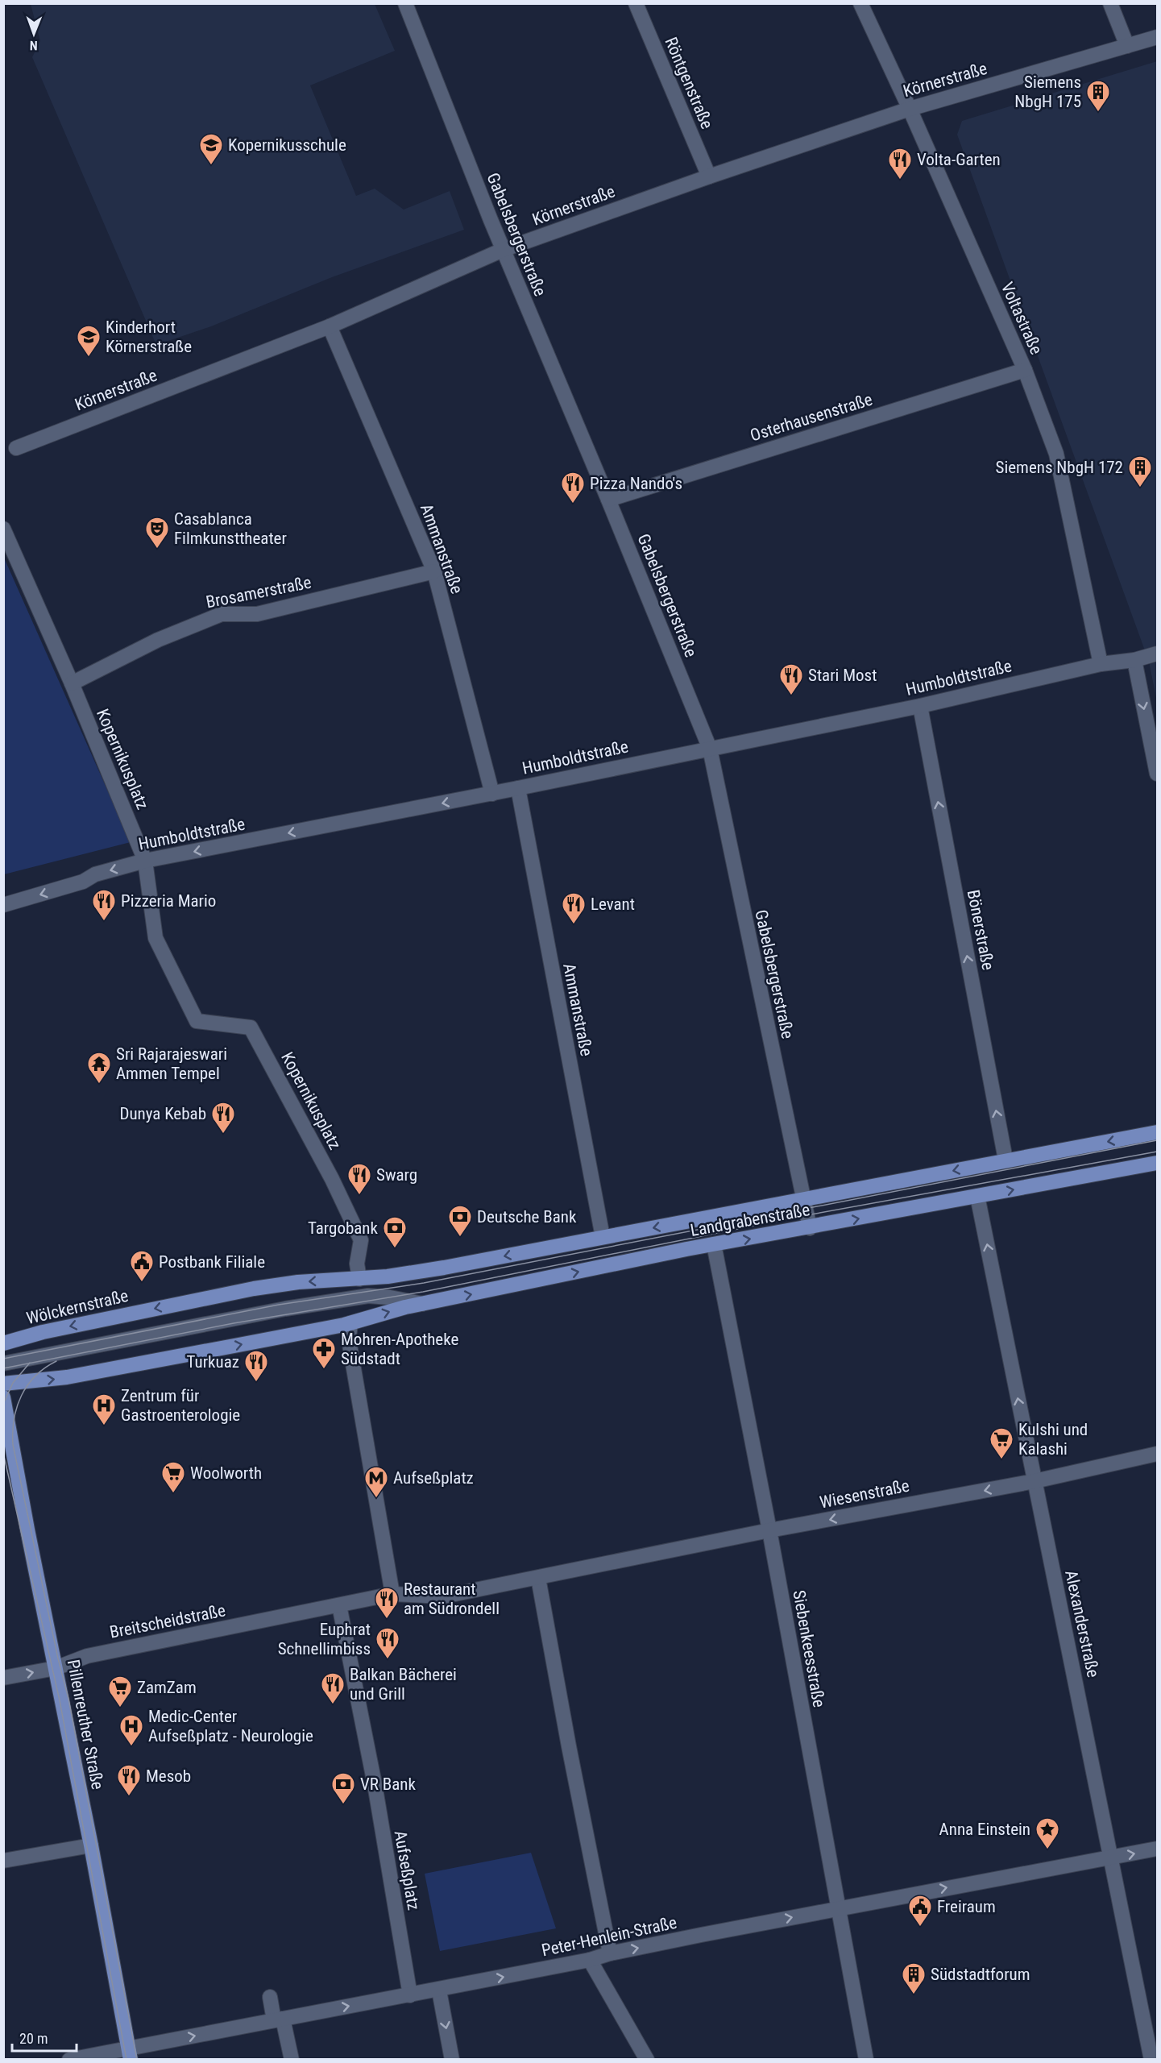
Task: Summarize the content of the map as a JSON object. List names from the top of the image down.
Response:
{
  "streets": {
    "main road": ["Landgrabenstraße", "Wölckernstraße", "Pillenreuther Straße"],
    "street": [
      "Körnerstraße",
      "Röntgenstraße",
      "Gabelsbergerstraße",
      "Voltastraße",
      "Osterhausenstraße",
      "Ammanstraße",
      "Brosamerstraße",
      "Humboldtstraße",
      "Kopernikusplatz",
      "Bönerstraße",
      "Wiesenstraße",
      "Breitscheidstraße",
      "Alexanderstraße",
      "Siebenkeesstraße",
      "Aufseßplatz",
      "Peter-Henlein-Straße"
    ]
  },
  "crossings": [
    ["Körnerstraße", "Röntgenstraße"],
    ["Körnerstraße", "Gabelsbergerstraße"],
    ["Körnerstraße", "Voltastraße"],
    ["Körnerstraße", "Ammanstraße"],
    ["Gabelsbergerstraße", "Osterhausenstraße"],
    ["Gabelsbergerstraße", "Humboldtstraße"],
    ["Gabelsbergerstraße", "Landgrabenstraße"],
    ["Voltastraße", "Osterhausenstraße"],
    ["Voltastraße", "Humboldtstraße"],
    ["Ammanstraße", "Brosamerstraße"],
    ["Ammanstraße", "Humboldtstraße"],
    ["Ammanstraße", "Landgrabenstraße"],
    ["Brosamerstraße", "Kopernikusplatz"],
    ["Humboldtstraße", "Kopernikusplatz"],
    ["Humboldtstraße", "Bönerstraße"],
    ["Kopernikusplatz", "Landgrabenstraße"],
    ["Kopernikusplatz", "Wölckernstraße"],
    ["Bönerstraße", "Landgrabenstraße"],
    ["Landgrabenstraße", "Wölckernstraße"],
    ["Landgrabenstraße", "Alexanderstraße"],
    ["Landgrabenstraße", "Siebenkeesstraße"],
    ["Wiesenstraße", "Alexanderstraße"],
    ["Wiesenstraße", "Siebenkeesstraße"],
    ["Breitscheidstraße", "Pillenreuther Straße"],
    ["Breitscheidstraße", "Aufseßplatz"],
    ["Alexanderstraße", "Peter-Henlein-Straße"],
    ["Siebenkeesstraße", "Peter-Henlein-Straße"],
    ["Pillenreuther Straße", "Peter-Henlein-Straße"],
    ["Aufseßplatz", "Peter-Henlein-Straße"]
  ],
  "one_way": [
    "Humboldtstraße",
    "Bönerstraße",
    "Wiesenstraße",
    "Peter-Henlein-Straße"
  ],
  "places": {
    "building": ["Siemens NbgH 175", "Siemens NbgH 172", "Südstadtforum"],
    "school or university": ["Kopernikusschule", "Kinderhort Körnerstraße"],
    "restaurant": [
      "Volta-Garten",
      "Pizza Nando's",
      "Stari Most",
      "Pizzeria Mario",
      "Levant",
      "Dunya Kebab",
      "Swarg",
      "Turkuaz",
      "Restaurant am Südrondell",
      "Euphrat Schnellimbiss",
      "Balkan Bächerei und Grill",
      "Mesob"
    ],
    "theatre": ["Casablanca Filmkunsttheater"],
    "temple": ["Sri Rajarajeswari Ammen Tempel"],
    "bank": ["Deutsche Bank", "Targobank", "VR Bank"],
    "public building": ["Postbank Filiale", "Freiraum"],
    "pharmacy": ["Mohren-Apotheke Südstadt"],
    "hospital": ["Zentrum für Gastroenterologie", "Medic-Center Aufseßplatz - Neurologie"],
    "supermarket": ["Kulshi und Kalashi", "Woolworth", "ZamZam"],
    "metro station": ["Aufseßplatz"],
    "place": ["Anna Einstein"]
  },
  "scale_bar": "20 m",
  "north": "bottom"
}
